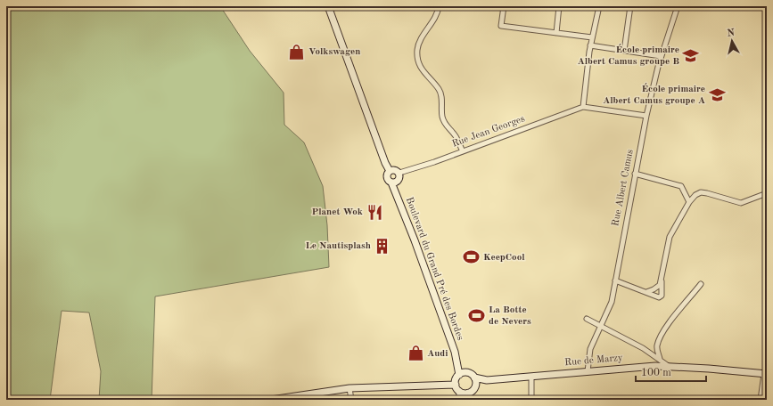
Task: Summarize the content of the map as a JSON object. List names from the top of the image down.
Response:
{
  "streets": {
    "main road": ["Boulevard du Grand Pré des Bordes", "Rue de Marzy"],
    "street": ["Rue Jean Georges", "Rue Albert Camus"]
  },
  "crossings": [
    ["Rue Jean Georges", "Boulevard du Grand Pré des Bordes"],
    ["Rue Albert Camus", "Rue de Marzy"],
    ["Boulevard du Grand Pré des Bordes", "Rue de Marzy"]
  ],
  "places": {
    "shop": ["Volkswagen", "Audi"],
    "school or university": ["École primaire Albert Camus groupe B", "École primaire Albert Camus groupe A"],
    "restaurant": ["Planet Wok"],
    "building": ["Le Nautisplash"],
    "sports": ["KeepCool", "La Botte de Nevers"]
  },
  "scale_bar": "100 m",
  "north": "top"
}
